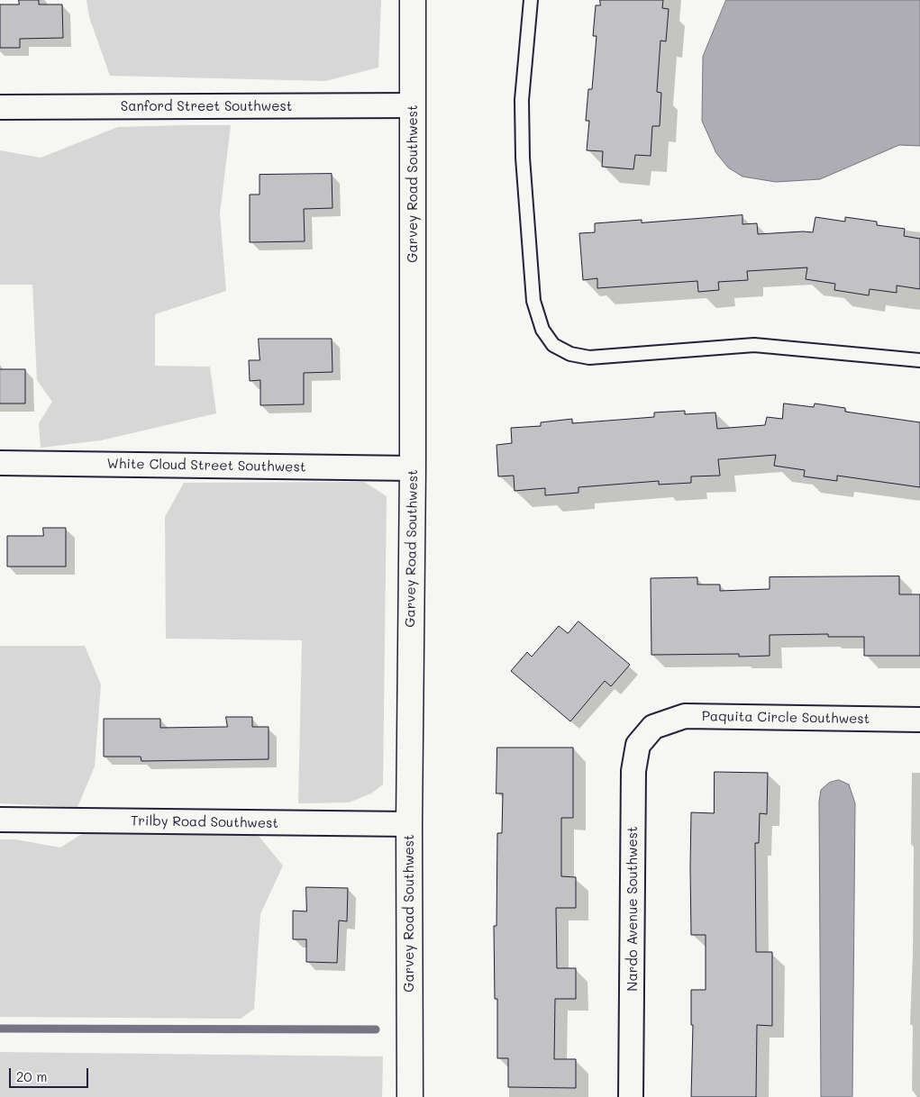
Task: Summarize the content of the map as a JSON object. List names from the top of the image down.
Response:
{
  "streets": {
    "street": [
      "Sanford Street Southwest",
      "Garvey Road Southwest",
      "White Cloud Street Southwest",
      "Paquita Circle Southwest",
      "Trilby Road Southwest",
      "Nardo Avenue Southwest"
    ]
  },
  "crossings": [
    ["Sanford Street Southwest", "Garvey Road Southwest"],
    ["Garvey Road Southwest", "White Cloud Street Southwest"],
    ["Garvey Road Southwest", "Trilby Road Southwest"],
    ["Paquita Circle Southwest", "Nardo Avenue Southwest"]
  ],
  "scale_bar": "20 m"
}
